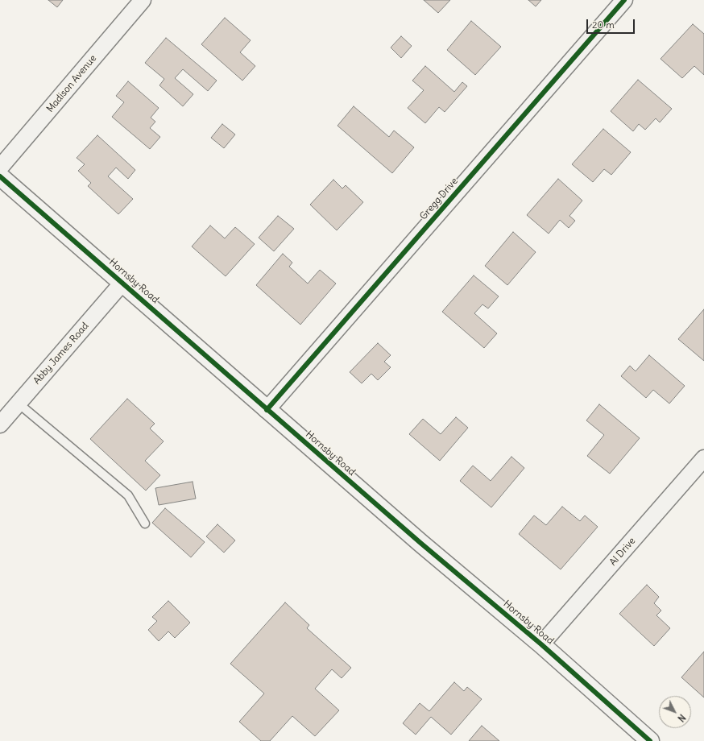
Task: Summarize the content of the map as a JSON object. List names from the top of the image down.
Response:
{
  "streets": {
    "street": [
      "Madison Avenue",
      "Gregg Drive",
      "Hornsby Road",
      "Abby James Road",
      "Al Drive"
    ]
  },
  "crossings": [
    ["Gregg Drive", "Hornsby Road"],
    ["Hornsby Road", "Abby James Road"],
    ["Hornsby Road", "Al Drive"]
  ],
  "scale_bar": "20 m",
  "north": "bottom right"
}
